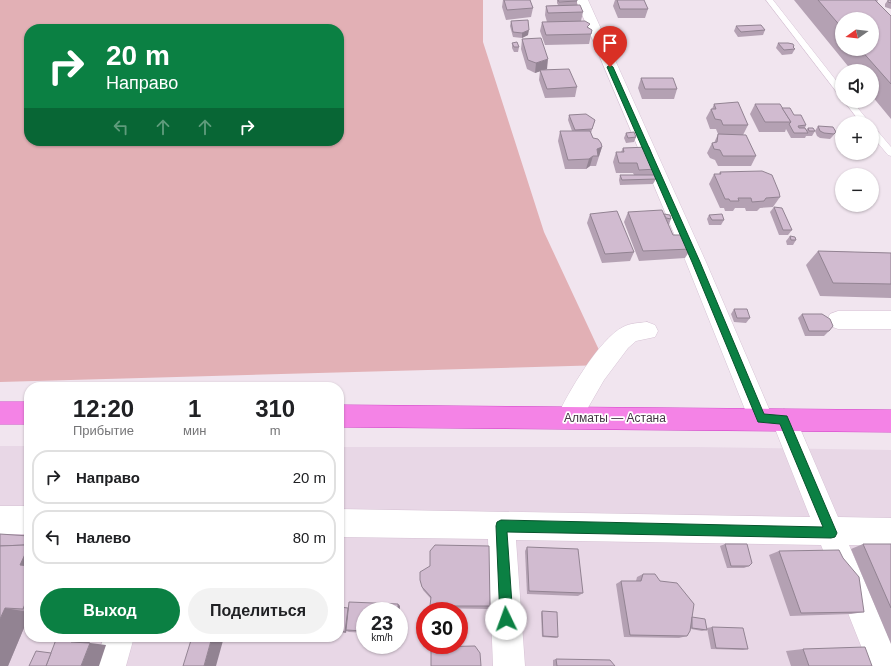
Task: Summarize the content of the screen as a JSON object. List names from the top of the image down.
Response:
{
  "streets": {
    "highway": ["Алматы — Астана"]
  },
  "north": "left",
  "page": {
    "map_buttons": ["+", "−"],
    "turn": ["20 m", "Направо"],
    "eta": [
      "12:20",
      "Прибытие",
      "1",
      "мин",
      "310",
      "m"
    ],
    "list": [
      {
        "name": "Направо",
        "value": "20 m"
      },
      {
        "name": "Налево",
        "value": "80 m"
      }
    ],
    "buttons": ["Выход", "Поделиться"],
    "speed": "23 km/h",
    "limit": "30"
  }
}
